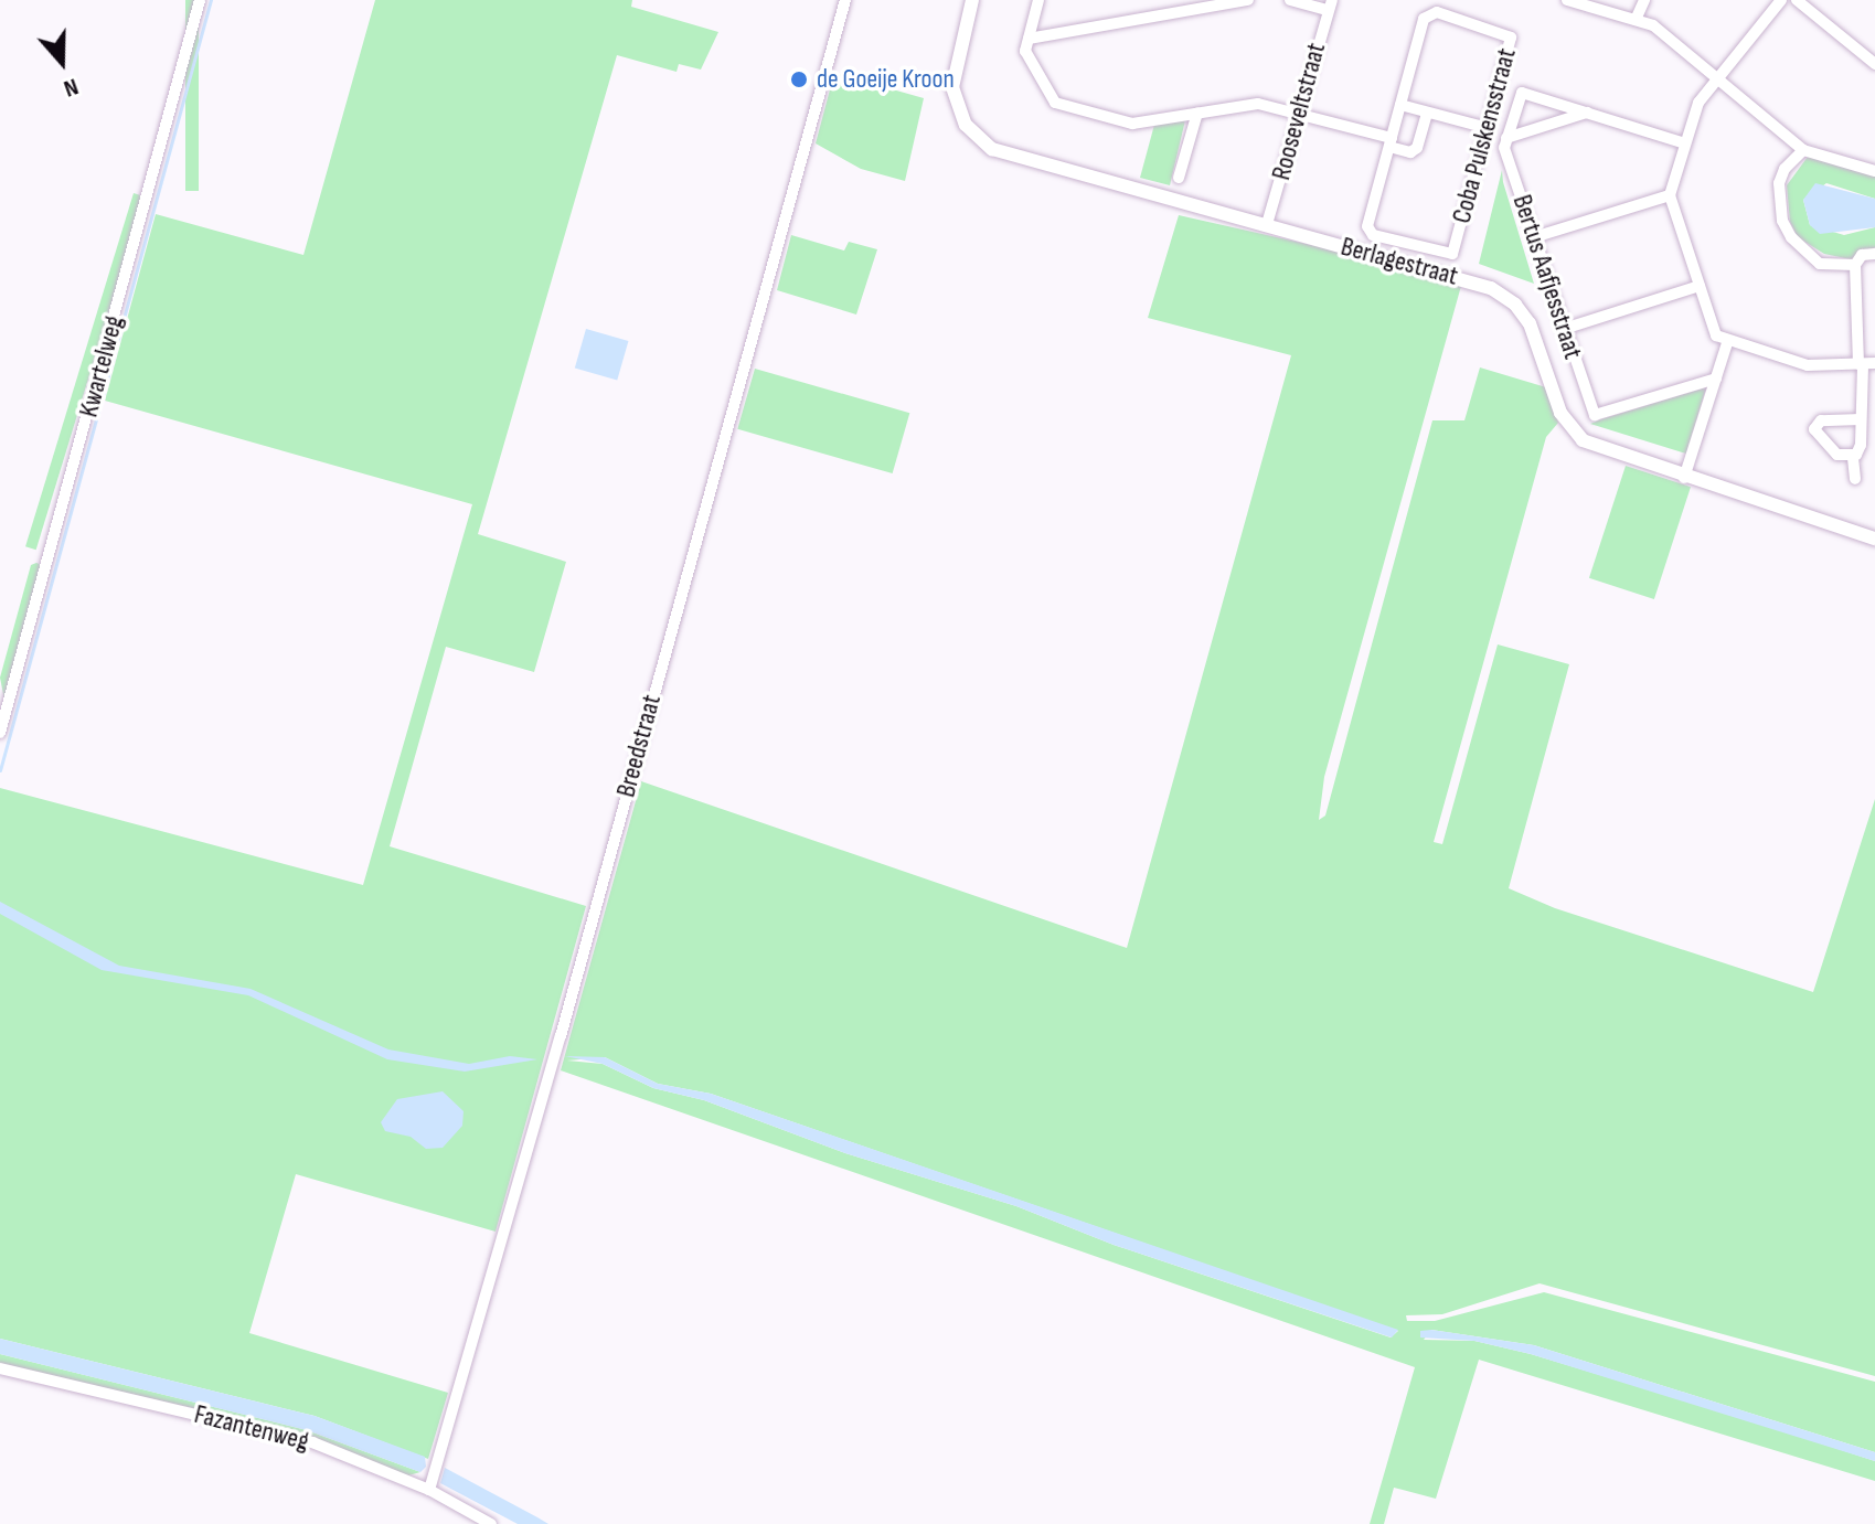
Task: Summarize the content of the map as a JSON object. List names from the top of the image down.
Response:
{
  "streets": {
    "street": [
      "Rooseveltstraat",
      "Coba Pulskensstraat",
      "Berlagestraat",
      "Bertus Aafjesstraat",
      "Kwartelweg",
      "Breedstraat",
      "Fazantenweg"
    ]
  },
  "crossings": [
    ["Rooseveltstraat", "Berlagestraat"],
    ["Coba Pulskensstraat", "Bertus Aafjesstraat"],
    ["Breedstraat", "Fazantenweg"]
  ],
  "places": ["de Goeije Kroon"],
  "north": "bottom"
}
